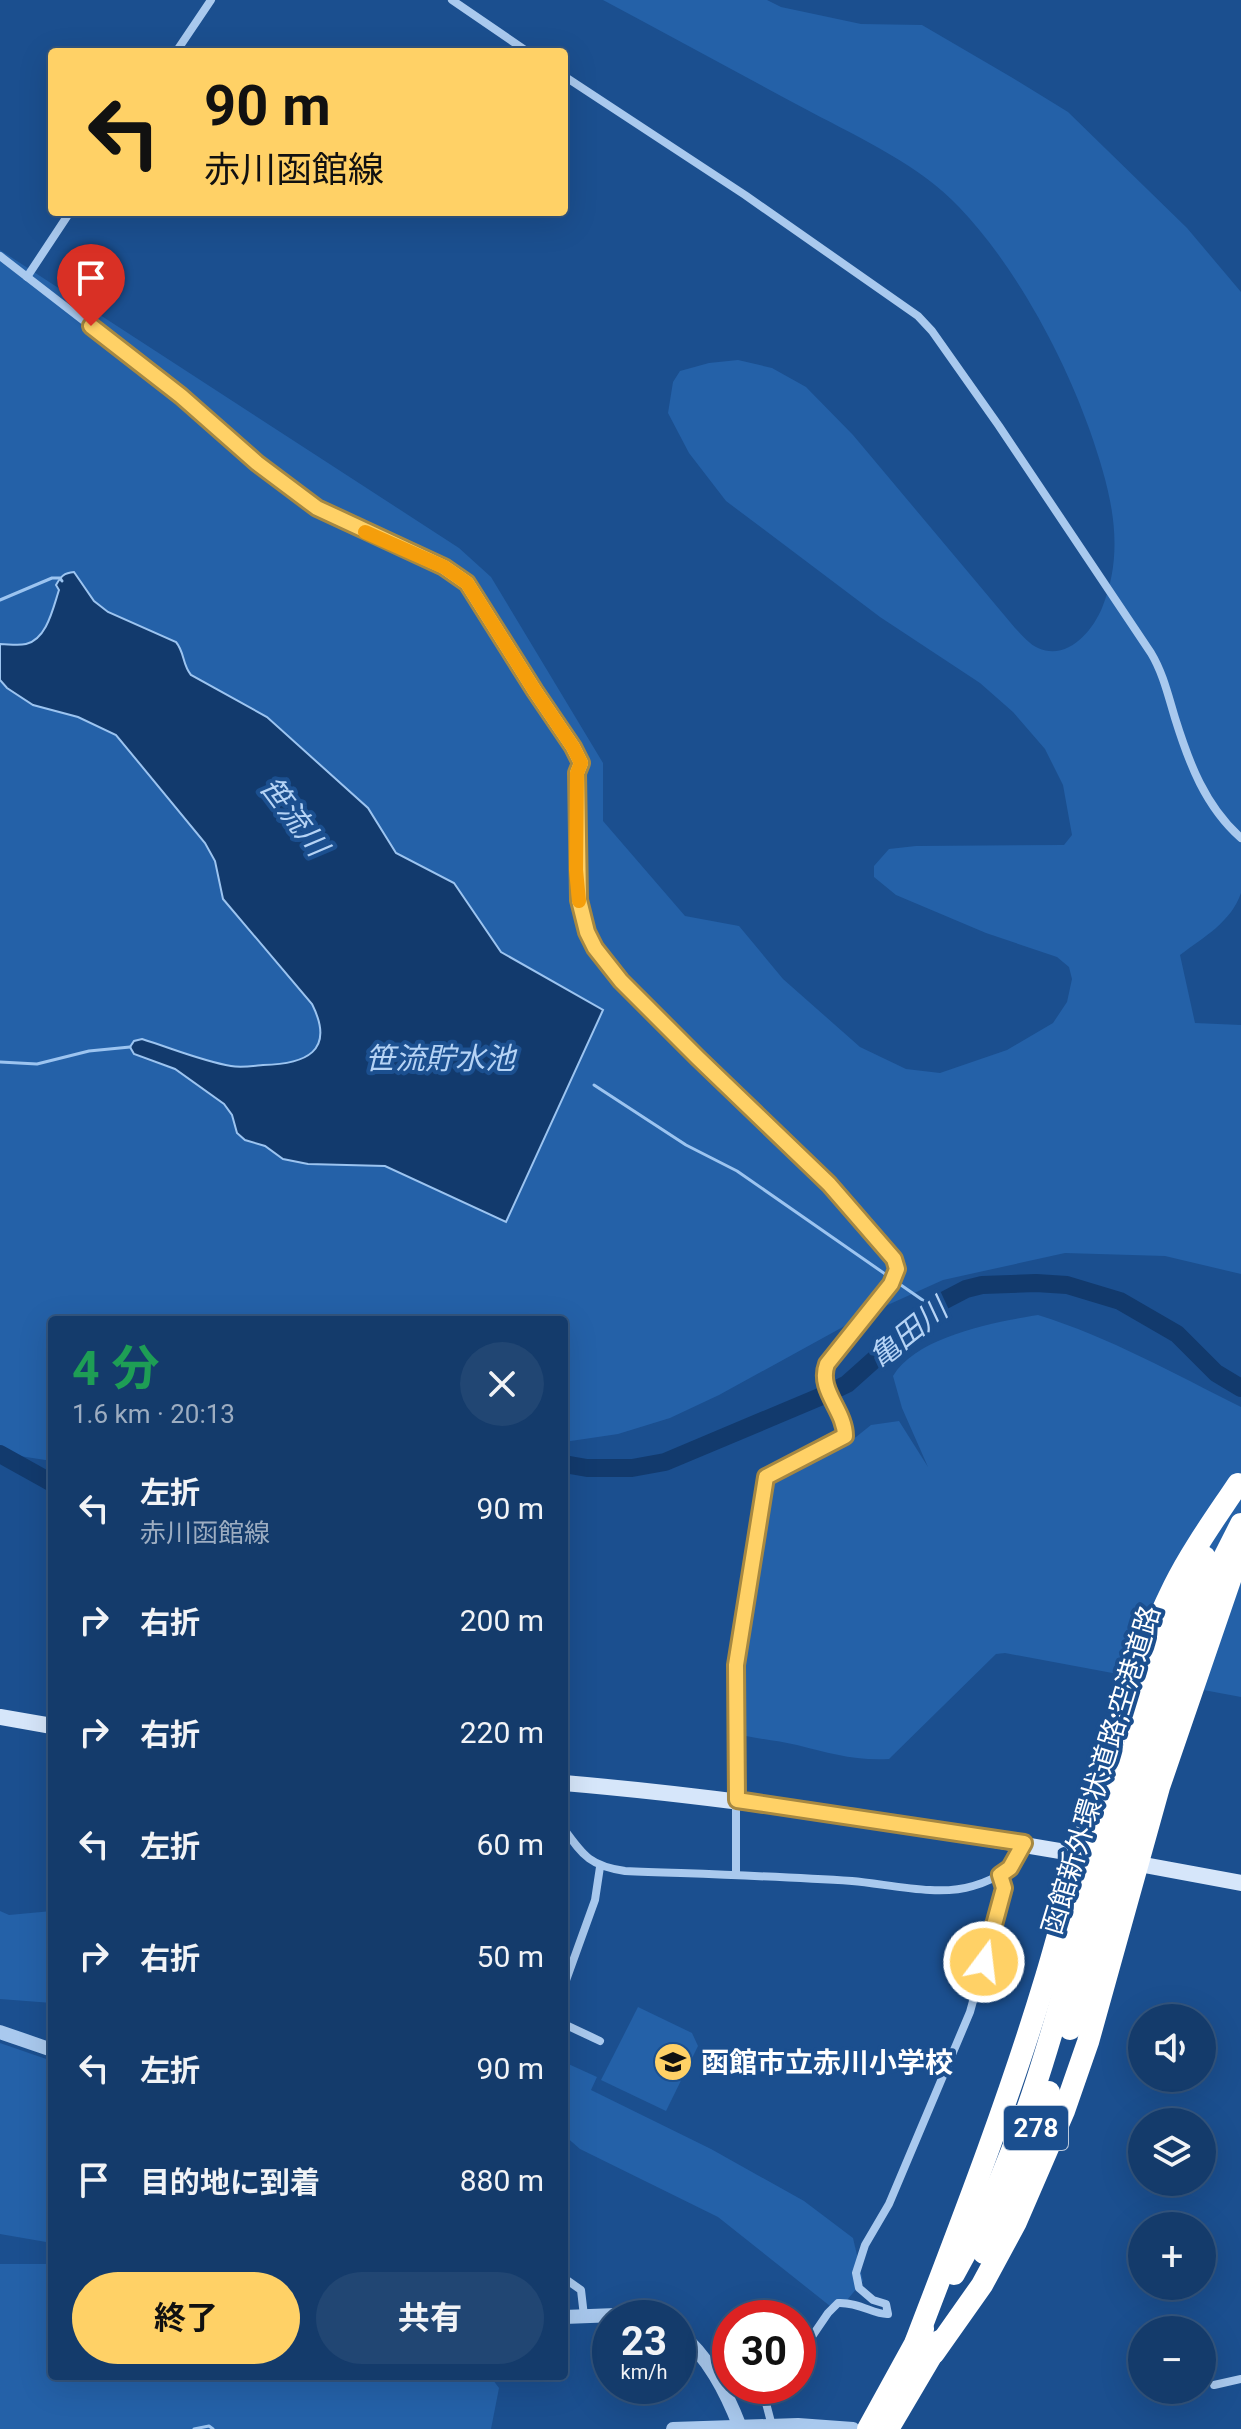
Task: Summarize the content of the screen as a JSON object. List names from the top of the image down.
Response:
{
  "streets": {
    "highway": ["函館新外環状道路;空港道路", "278"]
  },
  "water": ["笹流川", "笹流貯水池", "亀田川"],
  "places": {
    "school or university": ["函館市立赤川小学校"]
  },
  "page": {
    "turn": ["90 m", "赤川函館線"],
    "heading": ["4 分", "1.6 km · 20:13"],
    "list": [
      {
        "name": "左折",
        "note": "赤川函館線",
        "value": "90 m"
      },
      {
        "name": "右折",
        "value": "200 m"
      },
      {
        "name": "右折",
        "value": "220 m"
      },
      {
        "name": "左折",
        "value": "60 m"
      },
      {
        "name": "右折",
        "value": "50 m"
      },
      {
        "name": "左折",
        "value": "90 m"
      },
      {
        "name": "目的地に到着",
        "value": "880 m"
      }
    ],
    "map_buttons": ["+", "−"],
    "buttons": ["終了", "共有"],
    "speed": "23 km/h",
    "limit": "30"
  }
}
